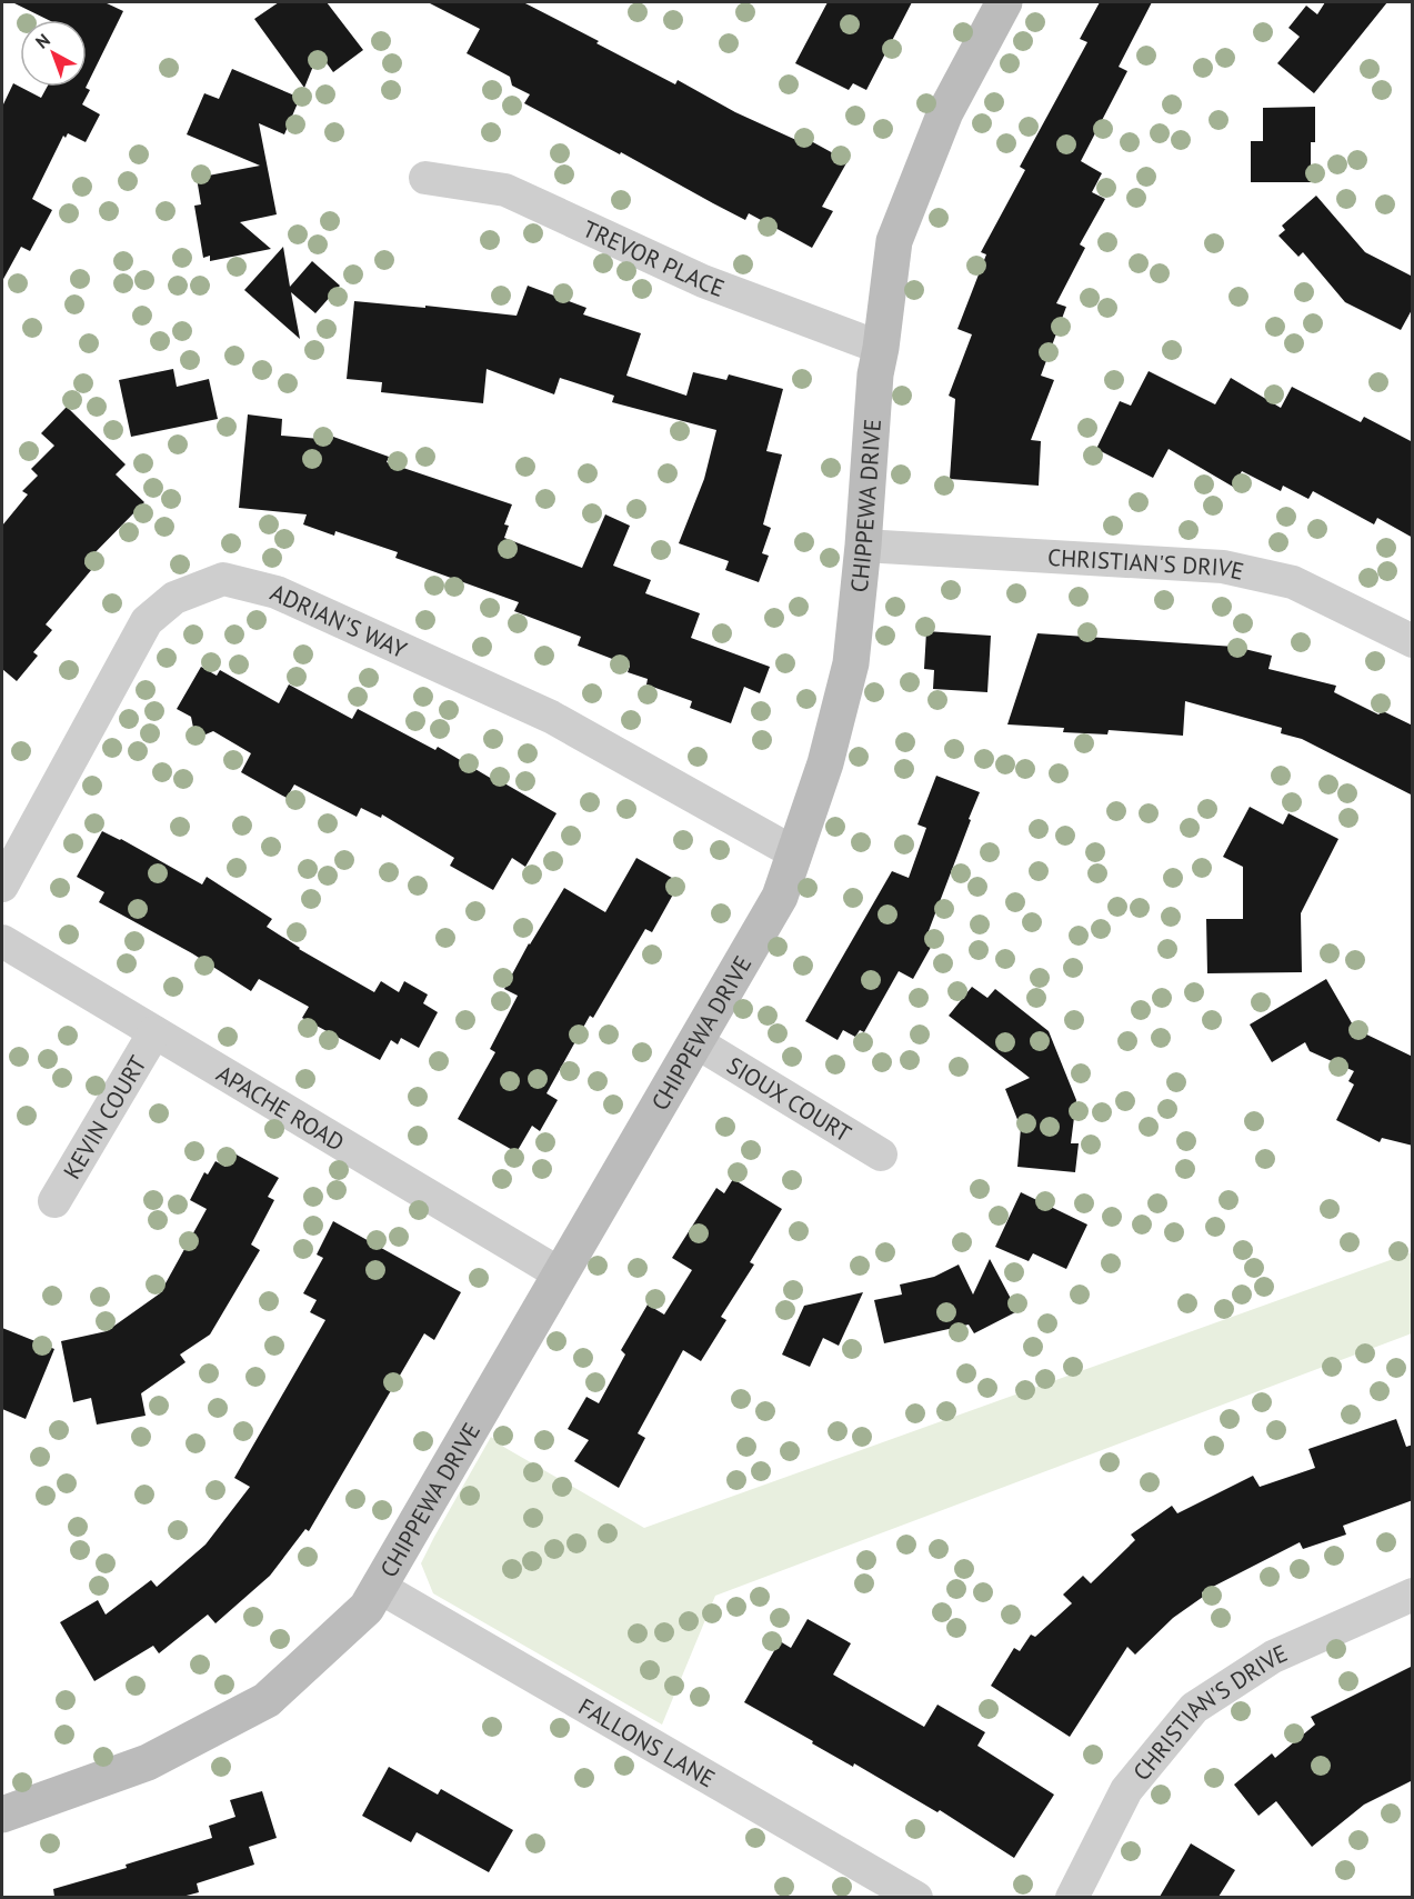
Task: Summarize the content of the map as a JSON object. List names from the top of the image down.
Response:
{
  "streets": {
    "street": [
      "TREVOR PLACE",
      "CHIPPEWA DRIVE",
      "CHRISTIAN'S DRIVE",
      "ADRIAN'S WAY",
      "SIOUX COURT",
      "APACHE ROAD",
      "KEVIN COURT",
      "FALLONS LANE"
    ]
  },
  "crossings": [
    ["TREVOR PLACE", "CHIPPEWA DRIVE"],
    ["CHIPPEWA DRIVE", "CHRISTIAN'S DRIVE"],
    ["CHIPPEWA DRIVE", "ADRIAN'S WAY"],
    ["CHIPPEWA DRIVE", "SIOUX COURT"],
    ["CHIPPEWA DRIVE", "APACHE ROAD"],
    ["CHIPPEWA DRIVE", "FALLONS LANE"],
    ["APACHE ROAD", "KEVIN COURT"]
  ],
  "north": "top left"
}
